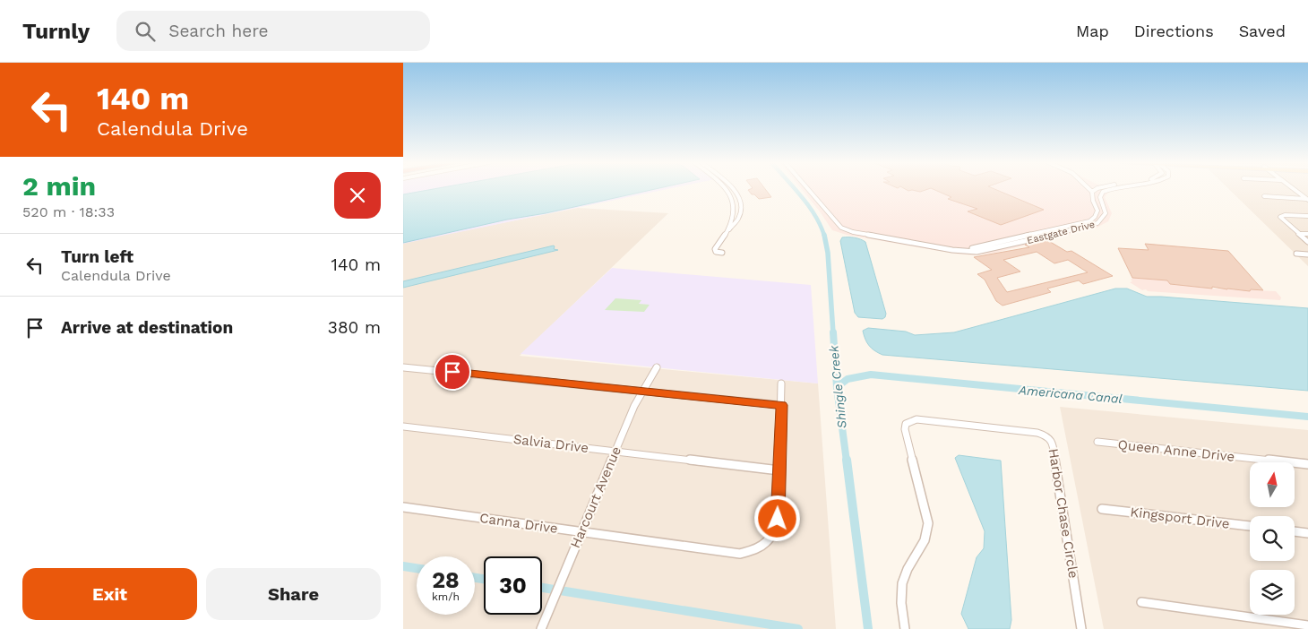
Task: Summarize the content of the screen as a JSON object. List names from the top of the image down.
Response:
{
  "streets": {
    "street": [
      "Eastgate Drive",
      "Salvia Drive",
      "Queen Anne Drive",
      "Harcourt Avenue",
      "Harbor Chase Circle",
      "Kingsport Drive",
      "Canna Drive"
    ]
  },
  "crossings": [
    ["Salvia Drive", "Harcourt Avenue"],
    ["Salvia Drive", "Canna Drive"],
    ["Harcourt Avenue", "Canna Drive"]
  ],
  "water": ["Shingle Creek", "Americana Canal"],
  "north": "top",
  "page": {
    "header": "Turnly",
    "search": "Search here",
    "nav": ["Map", "Directions", "Saved"],
    "turn": ["140 m", "Calendula Drive"],
    "heading": ["2 min", "520 m · 18:33"],
    "list": [
      {
        "name": "Turn left",
        "note": "Calendula Drive",
        "value": "140 m"
      },
      {
        "name": "Arrive at destination",
        "value": "380 m"
      }
    ],
    "speed": "28 km/h",
    "limit": "30",
    "buttons": ["Exit", "Share"]
  }
}
